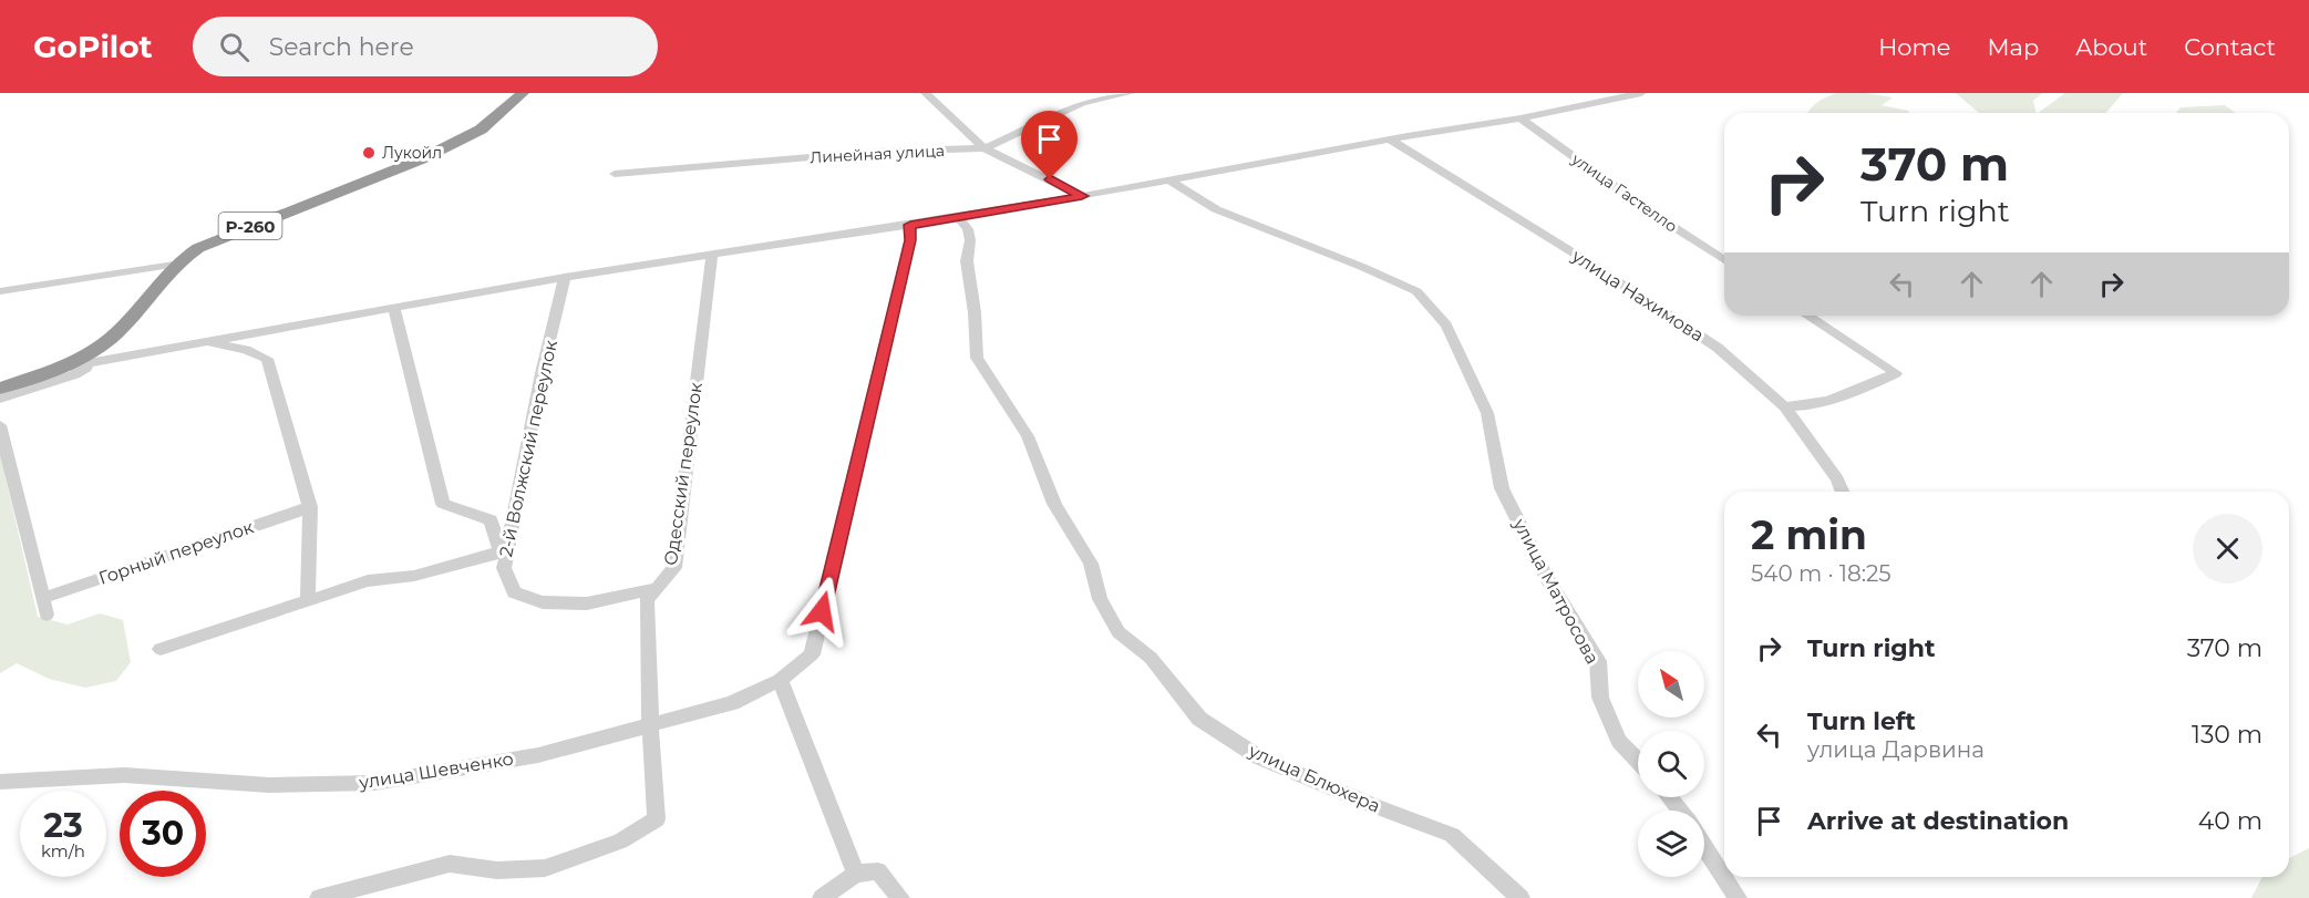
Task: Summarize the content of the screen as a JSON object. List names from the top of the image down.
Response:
{
  "streets": {
    "highway": ["Р-260"],
    "street": [
      "Линейная улица",
      "улица Гастелло",
      "улица Нахимова",
      "2-й Волжский переулок",
      "Одесский переулок",
      "Горный переулок",
      "улица Матросова",
      "улица Шевченко",
      "улица Блюхера"
    ]
  },
  "crossings": [
    ["2-й Волжский переулок", "Одесский переулок"],
    ["Одесский переулок", "улица Шевченко"]
  ],
  "places": ["Лукойл"],
  "north": "top left",
  "page": {
    "header": "GoPilot",
    "search": "Search here",
    "nav": [
      "Home",
      "Map",
      "About",
      "Contact"
    ],
    "turn": ["370 m", "Turn right"],
    "heading": ["2 min", "540 m · 18:25"],
    "list": [
      {
        "name": "Turn right",
        "value": "370 m"
      },
      {
        "name": "Turn left",
        "note": "улица Дарвина",
        "value": "130 m"
      },
      {
        "name": "Arrive at destination",
        "value": "40 m"
      }
    ],
    "speed": "23 km/h",
    "limit": "30"
  }
}
